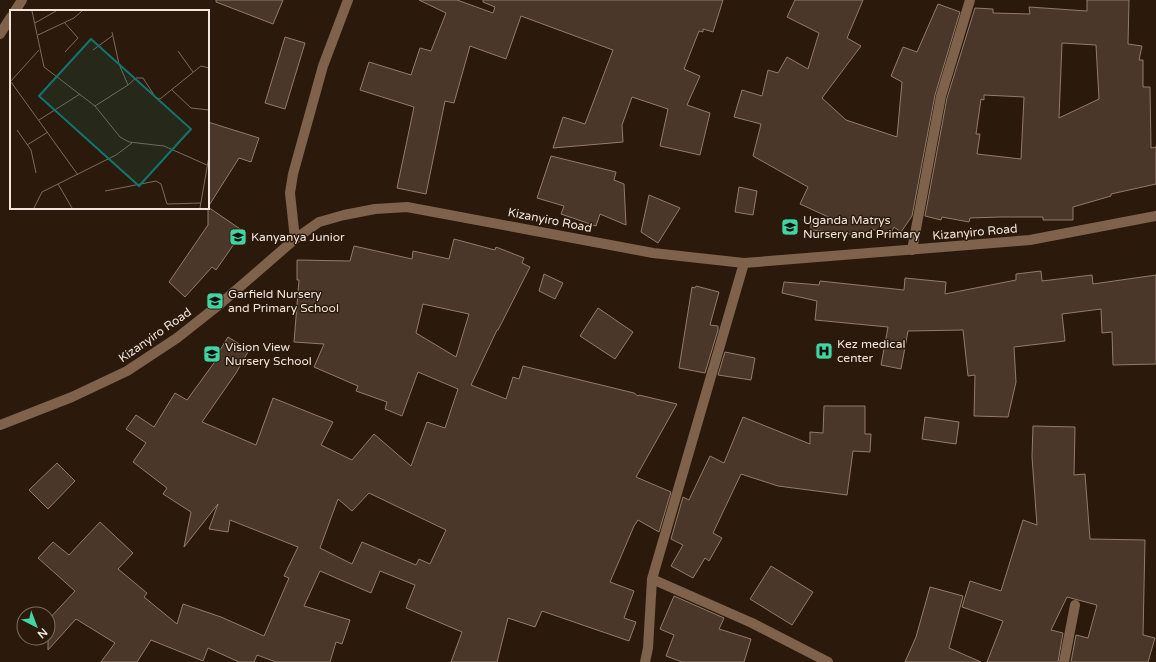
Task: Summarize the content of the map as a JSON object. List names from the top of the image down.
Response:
{
  "streets": {
    "street": ["Kizanyiro Road"]
  },
  "places": {
    "school or university": [
      "Uganda Matrys Nursery and Primary",
      "Kanyanya Junior",
      "Garfield Nursery and Primary School",
      "Vision View Nursery School"
    ],
    "hospital": ["Kez medical center"]
  },
  "north": "bottom right"
}
